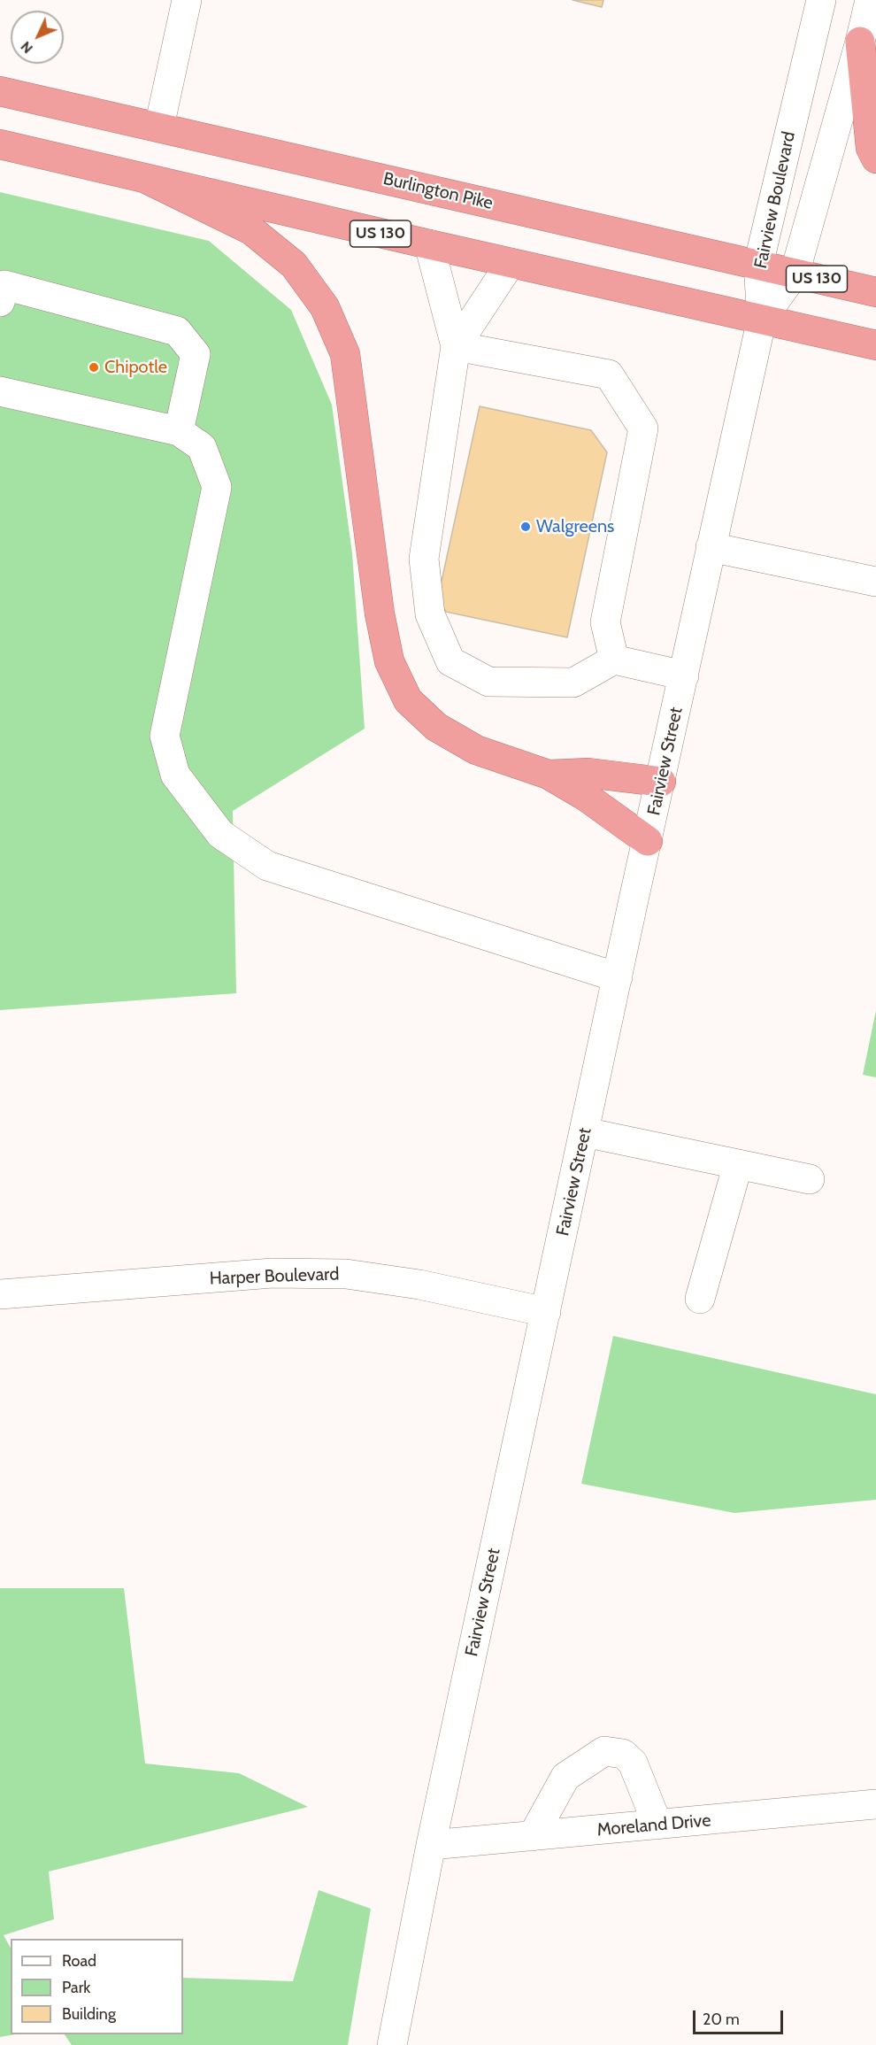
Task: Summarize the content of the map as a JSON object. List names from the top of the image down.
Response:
{
  "streets": {
    "highway": ["Burlington Pike", "US 130"],
    "street": [
      "Fairview Boulevard",
      "Fairview Street",
      "Harper Boulevard",
      "Moreland Drive"
    ]
  },
  "crossings": [
    ["Burlington Pike", "Fairview Boulevard"],
    ["Fairview Boulevard", "US 130"],
    ["Fairview Boulevard", "Fairview Street"],
    ["US 130", "Fairview Street"],
    ["Fairview Street", "Harper Boulevard"],
    ["Fairview Street", "Moreland Drive"]
  ],
  "places": ["Chipotle", "Walgreens"],
  "legend": ["Road", "Park", "Building"],
  "scale_bar": "20 m",
  "north": "bottom left"
}
